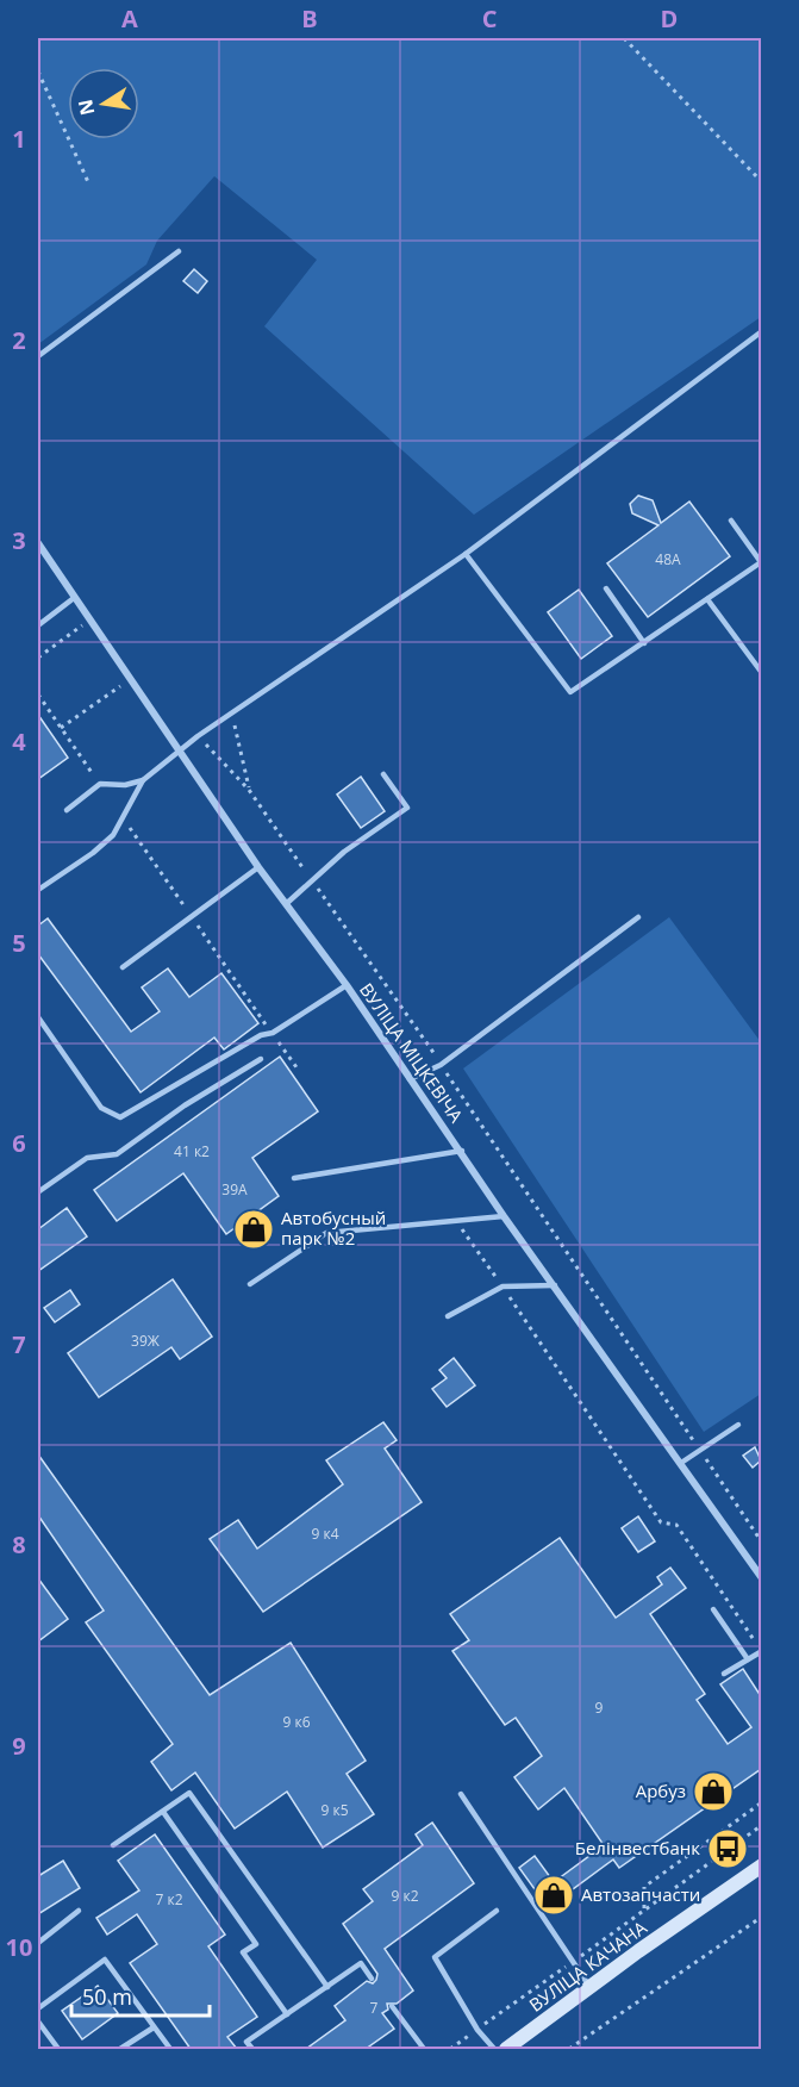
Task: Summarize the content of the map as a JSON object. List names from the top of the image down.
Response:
{
  "streets": {
    "main road": ["ВУЛІЦА КАЧАНА"],
    "street": ["ВУЛІЦА МІЦКЕВІЧА"]
  },
  "places": {
    "shop": ["Автобусный парк №2", "Арбуз", "Автозапчасти"],
    "bus stop": ["Белінвестбанк"]
  },
  "house_numbers": [
    "48А",
    "41 к2",
    "39А",
    "39Ж",
    "9 к4",
    "9",
    "9 к6",
    "9 к5",
    "9 к2",
    "7 к2",
    "7"
  ],
  "scale_bar": "50 m",
  "north": "left",
  "grid": {
    "columns": [
      "A",
      "B",
      "C",
      "D"
    ],
    "rows": [
      "1",
      "2",
      "3",
      "4",
      "5",
      "6",
      "7",
      "8",
      "9",
      "10"
    ]
  }
}
